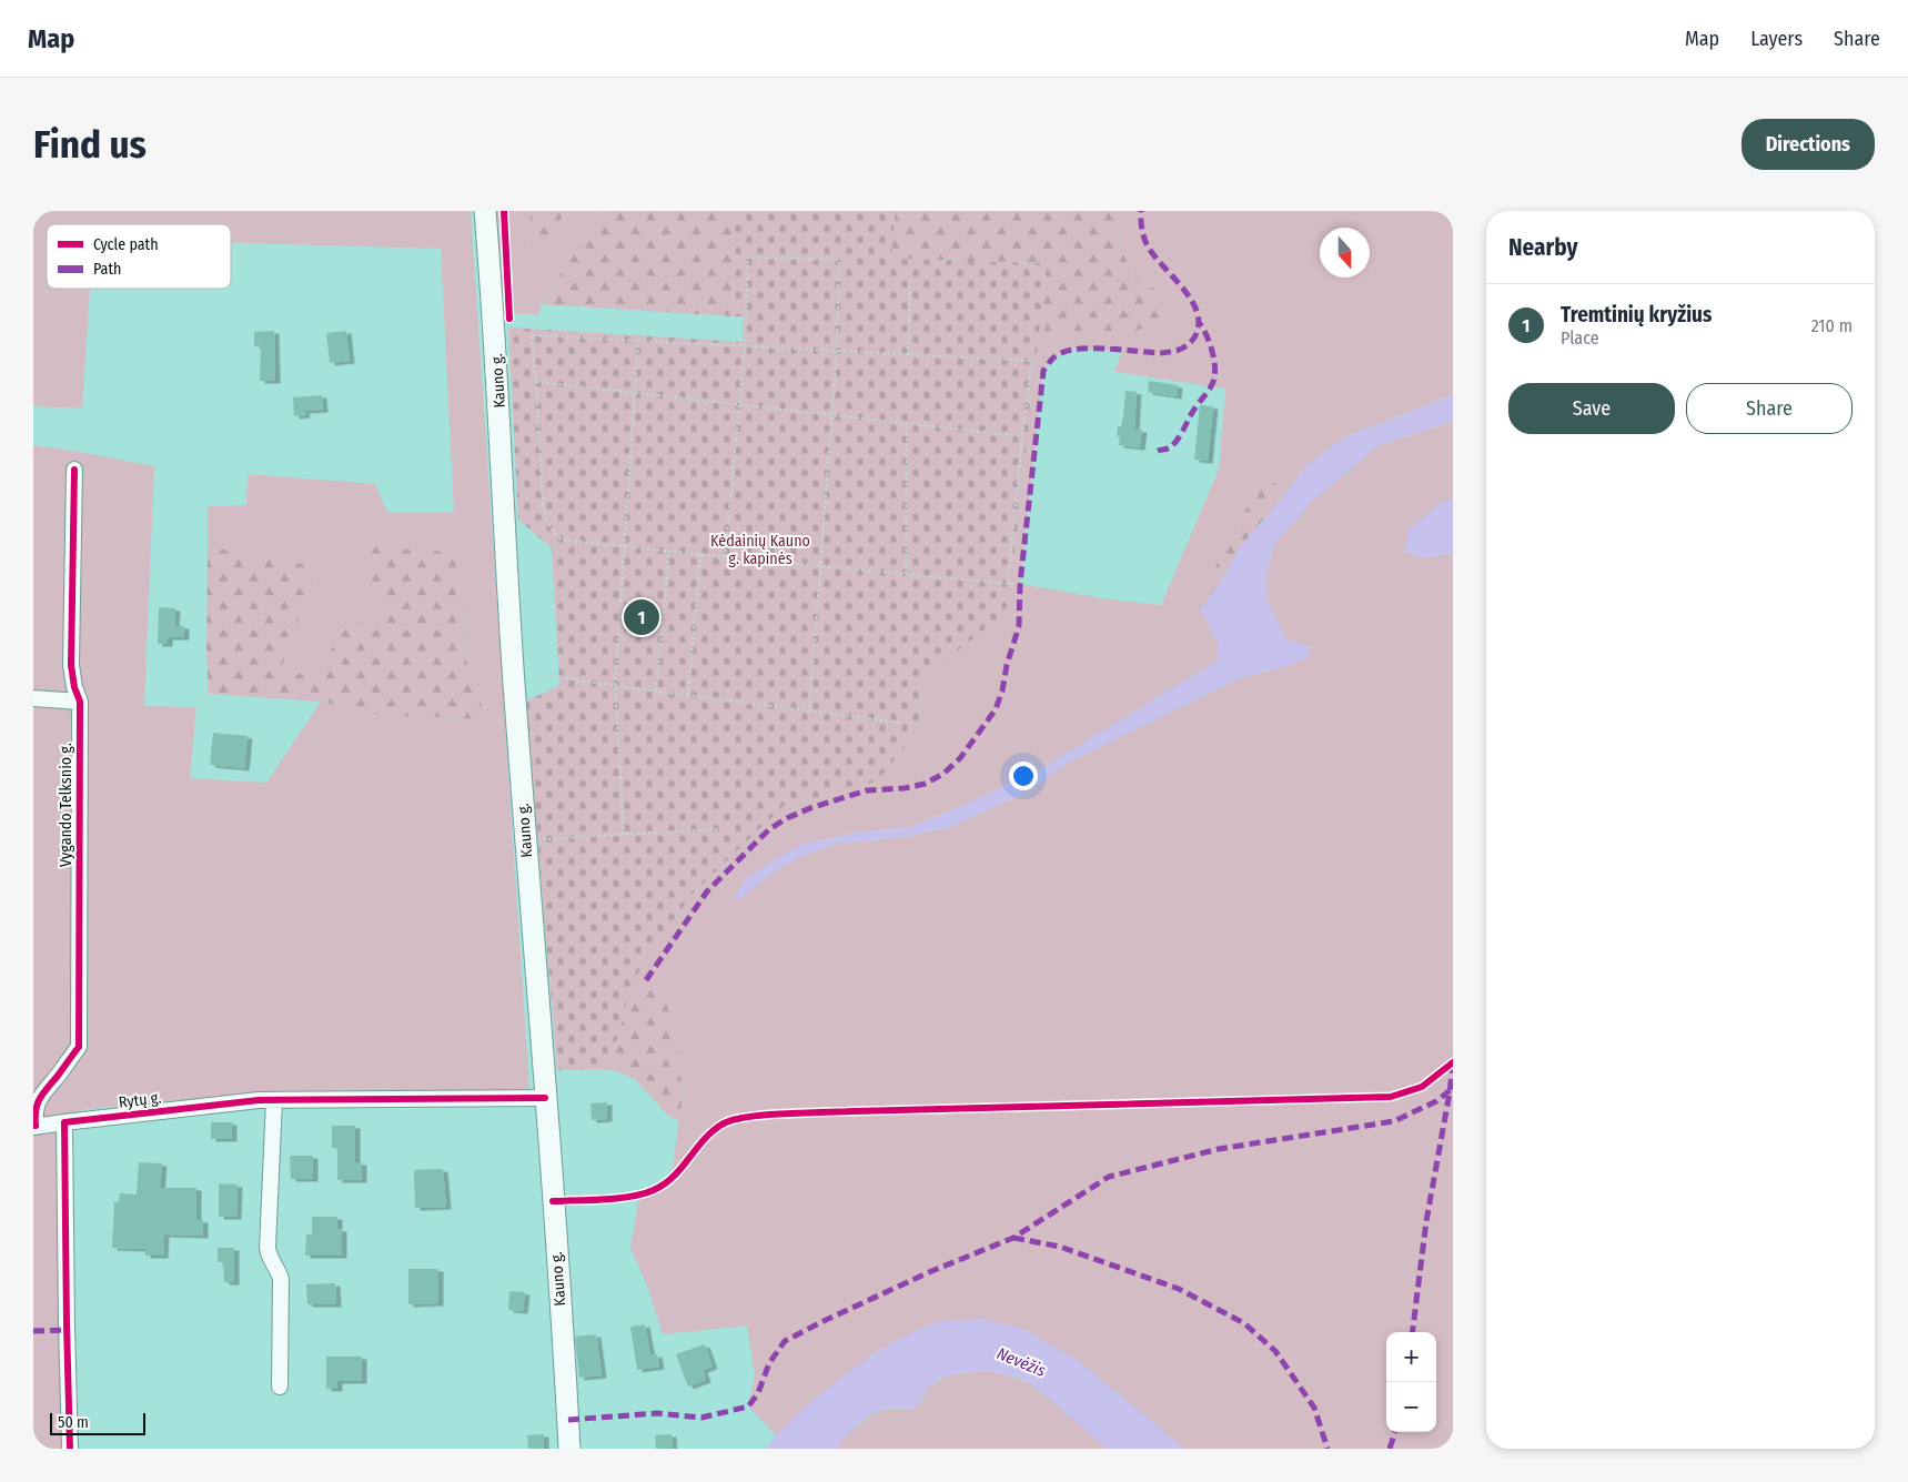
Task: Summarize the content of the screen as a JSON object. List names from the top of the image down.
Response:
{
  "streets": {
    "main road": ["Kauno g."],
    "street": ["Vygando Telksnio g.", "Rytų g."]
  },
  "crossings": [
    ["Kauno g.", "Rytų g."],
    ["Vygando Telksnio g.", "Rytų g."]
  ],
  "water": ["Nevėžis"],
  "parks": ["Kėdainių Kauno g. kapinės"],
  "legend": ["Cycle path", "Path"],
  "scale_bar": "50 m",
  "north": "bottom",
  "page": {
    "header": "Map",
    "nav": ["Map", "Layers", "Share"],
    "buttons": [
      "Directions",
      ["Save", "Share"]
    ],
    "title": "Find us",
    "heading": "Nearby",
    "list": [
      {
        "mark": "1",
        "name": "Tremtinių kryžius",
        "note": "Place",
        "value": "210 m"
      }
    ],
    "pins": "1",
    "map_buttons": ["+", "−"],
    "scale": "50 m"
  }
}
